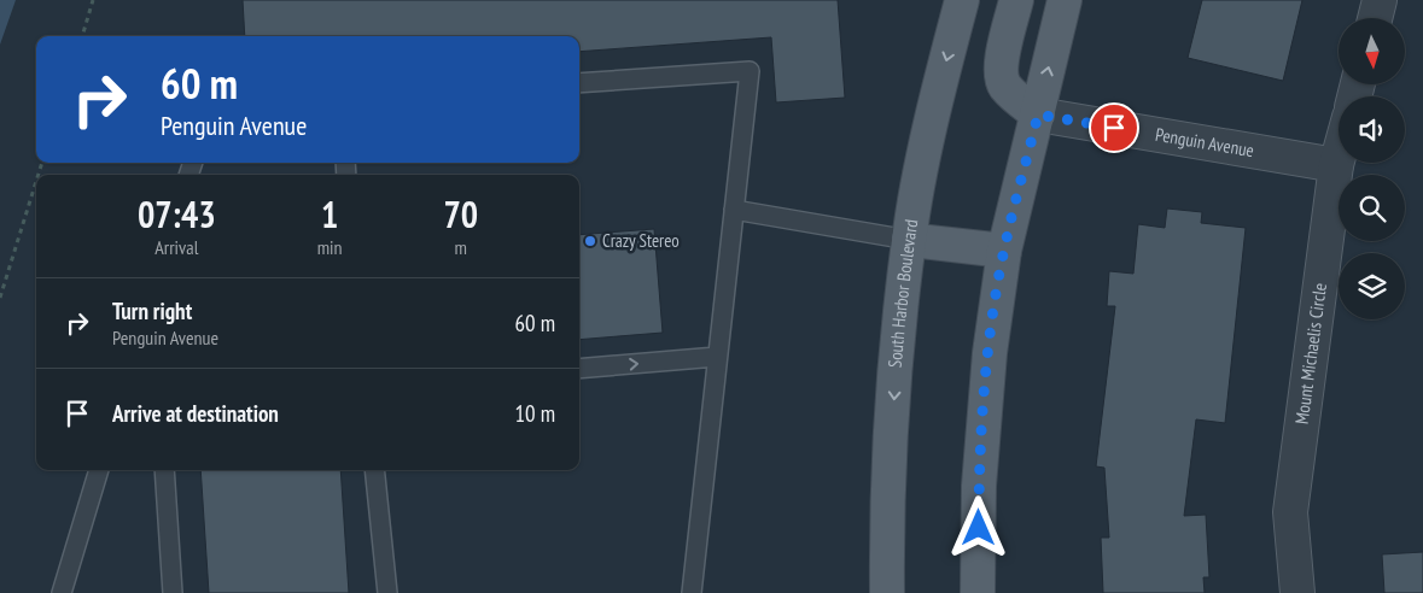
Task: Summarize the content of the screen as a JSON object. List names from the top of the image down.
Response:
{
  "streets": {
    "main road": ["South Harbor Boulevard"],
    "street": ["Penguin Avenue", "Mount Michaelis Circle"]
  },
  "crossings": [
    ["Penguin Avenue", "Mount Michaelis Circle"]
  ],
  "places": ["Crazy Stereo"],
  "north": "bottom",
  "page": {
    "turn": ["60 m", "Penguin Avenue"],
    "eta": [
      "07:43",
      "Arrival",
      "1",
      "min",
      "70",
      "m"
    ],
    "list": [
      {
        "name": "Turn right",
        "note": "Penguin Avenue",
        "value": "60 m"
      },
      {
        "name": "Arrive at destination",
        "value": "10 m"
      }
    ]
  }
}
